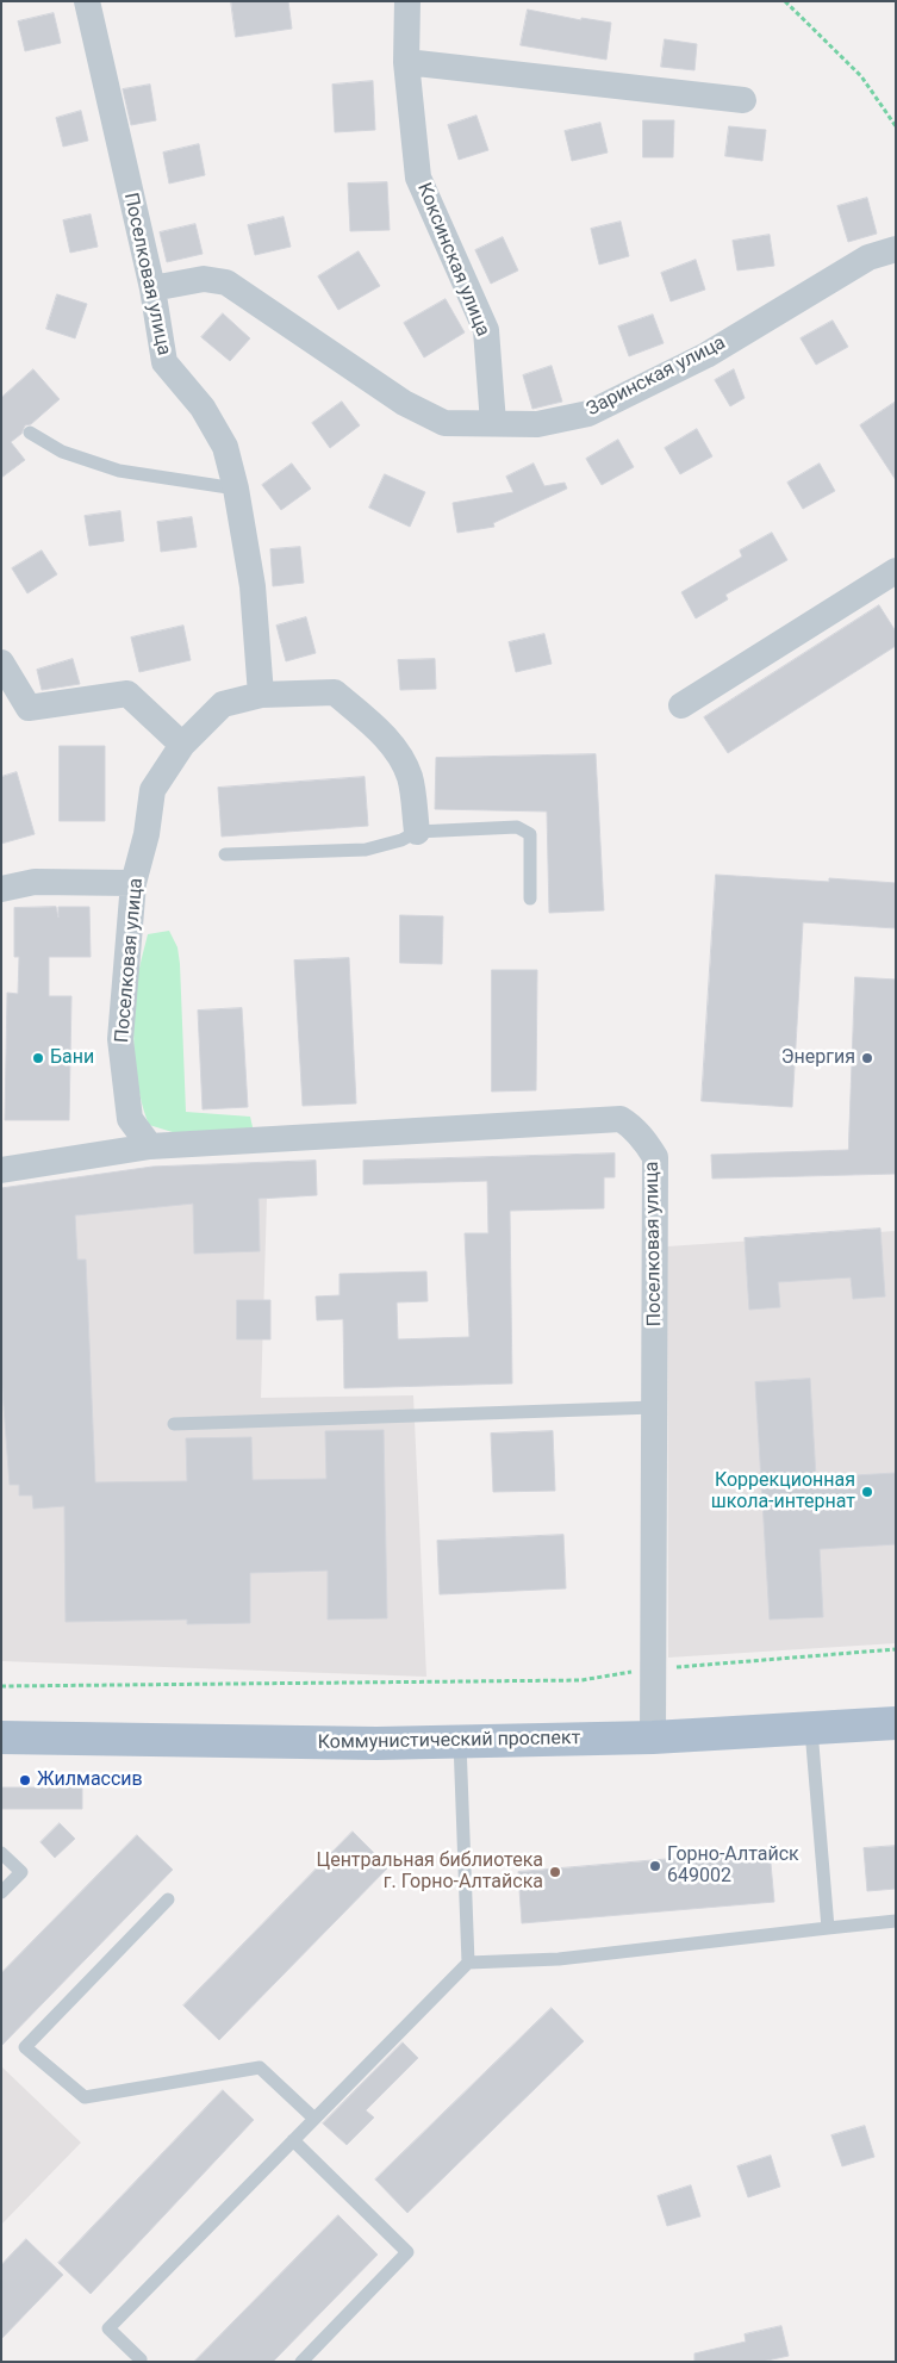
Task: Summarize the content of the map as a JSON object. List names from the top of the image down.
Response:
{
  "streets": {
    "main road": ["Коммунистический проспект"],
    "street": ["Коксинская улица", "Поселковая улица", "Заринская улица"]
  },
  "crossings": [
    ["Коксинская улица", "Заринская улица"],
    ["Поселковая улица", "Заринская улица"],
    ["Поселковая улица", "Коммунистический проспект"]
  ],
  "places": [
    "Бани",
    "Энергия",
    "Коррекционная школа-интернат",
    "Жилмассив",
    "Горно-Алтайск 649002",
    "Центральная библиотека г. Горно-Алтайска"
  ]
}
